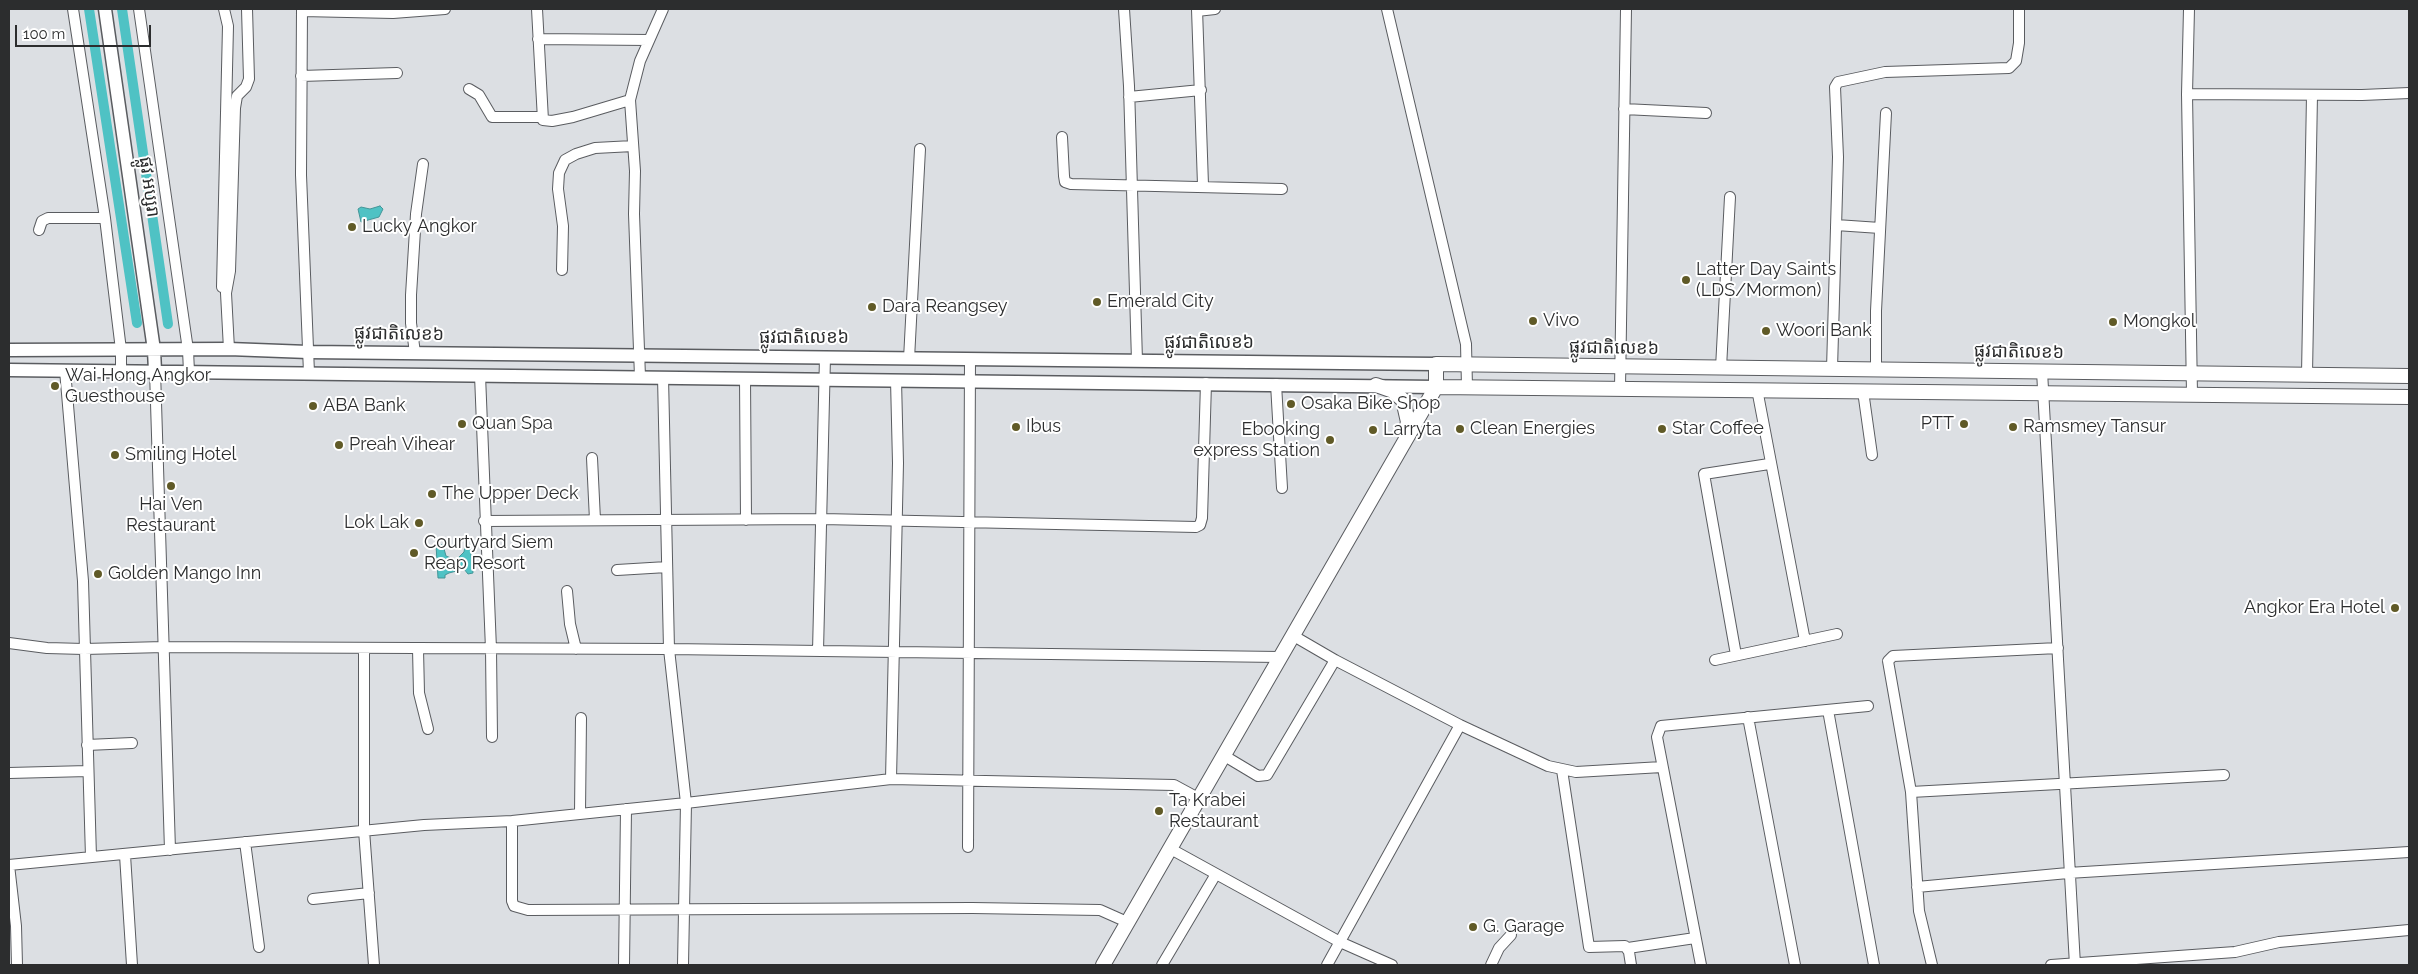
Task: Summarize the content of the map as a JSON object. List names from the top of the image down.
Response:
{
  "streets": {
    "highway": ["ផ្លូវជាតិលេខ៦"],
    "main road": ["ផ្លូវ អប្សរា"]
  },
  "crossings": [
    ["ផ្លូវ អប្សរា", "ផ្លូវជាតិលេខ៦"]
  ],
  "places": [
    "Lucky Angkor",
    "Latter Day Saints (LDS/Mormon)",
    "Emerald City",
    "Dara Reangsey",
    "Vivo",
    "Mongkol",
    "Woori Bank",
    "Wai Hong Angkor Guesthouse",
    "Osaka Bike Shop",
    "ABA Bank",
    "Quan Spa",
    "PTT",
    "Ibus",
    "Ramsmey Tansur",
    "Clean Energies",
    "Star Coffee",
    "Larryta",
    "Ebooking express Station",
    "Preah Vihear",
    "Smiling Hotel",
    "Hai Ven Restaurant",
    "The Upper Deck",
    "Lok Lak",
    "Courtyard Siem Reap Resort",
    "Golden Mango Inn",
    "Angkor Era Hotel",
    "Ta Krabei Restaurant",
    "G. Garage"
  ],
  "scale_bar": "100 m"
}
